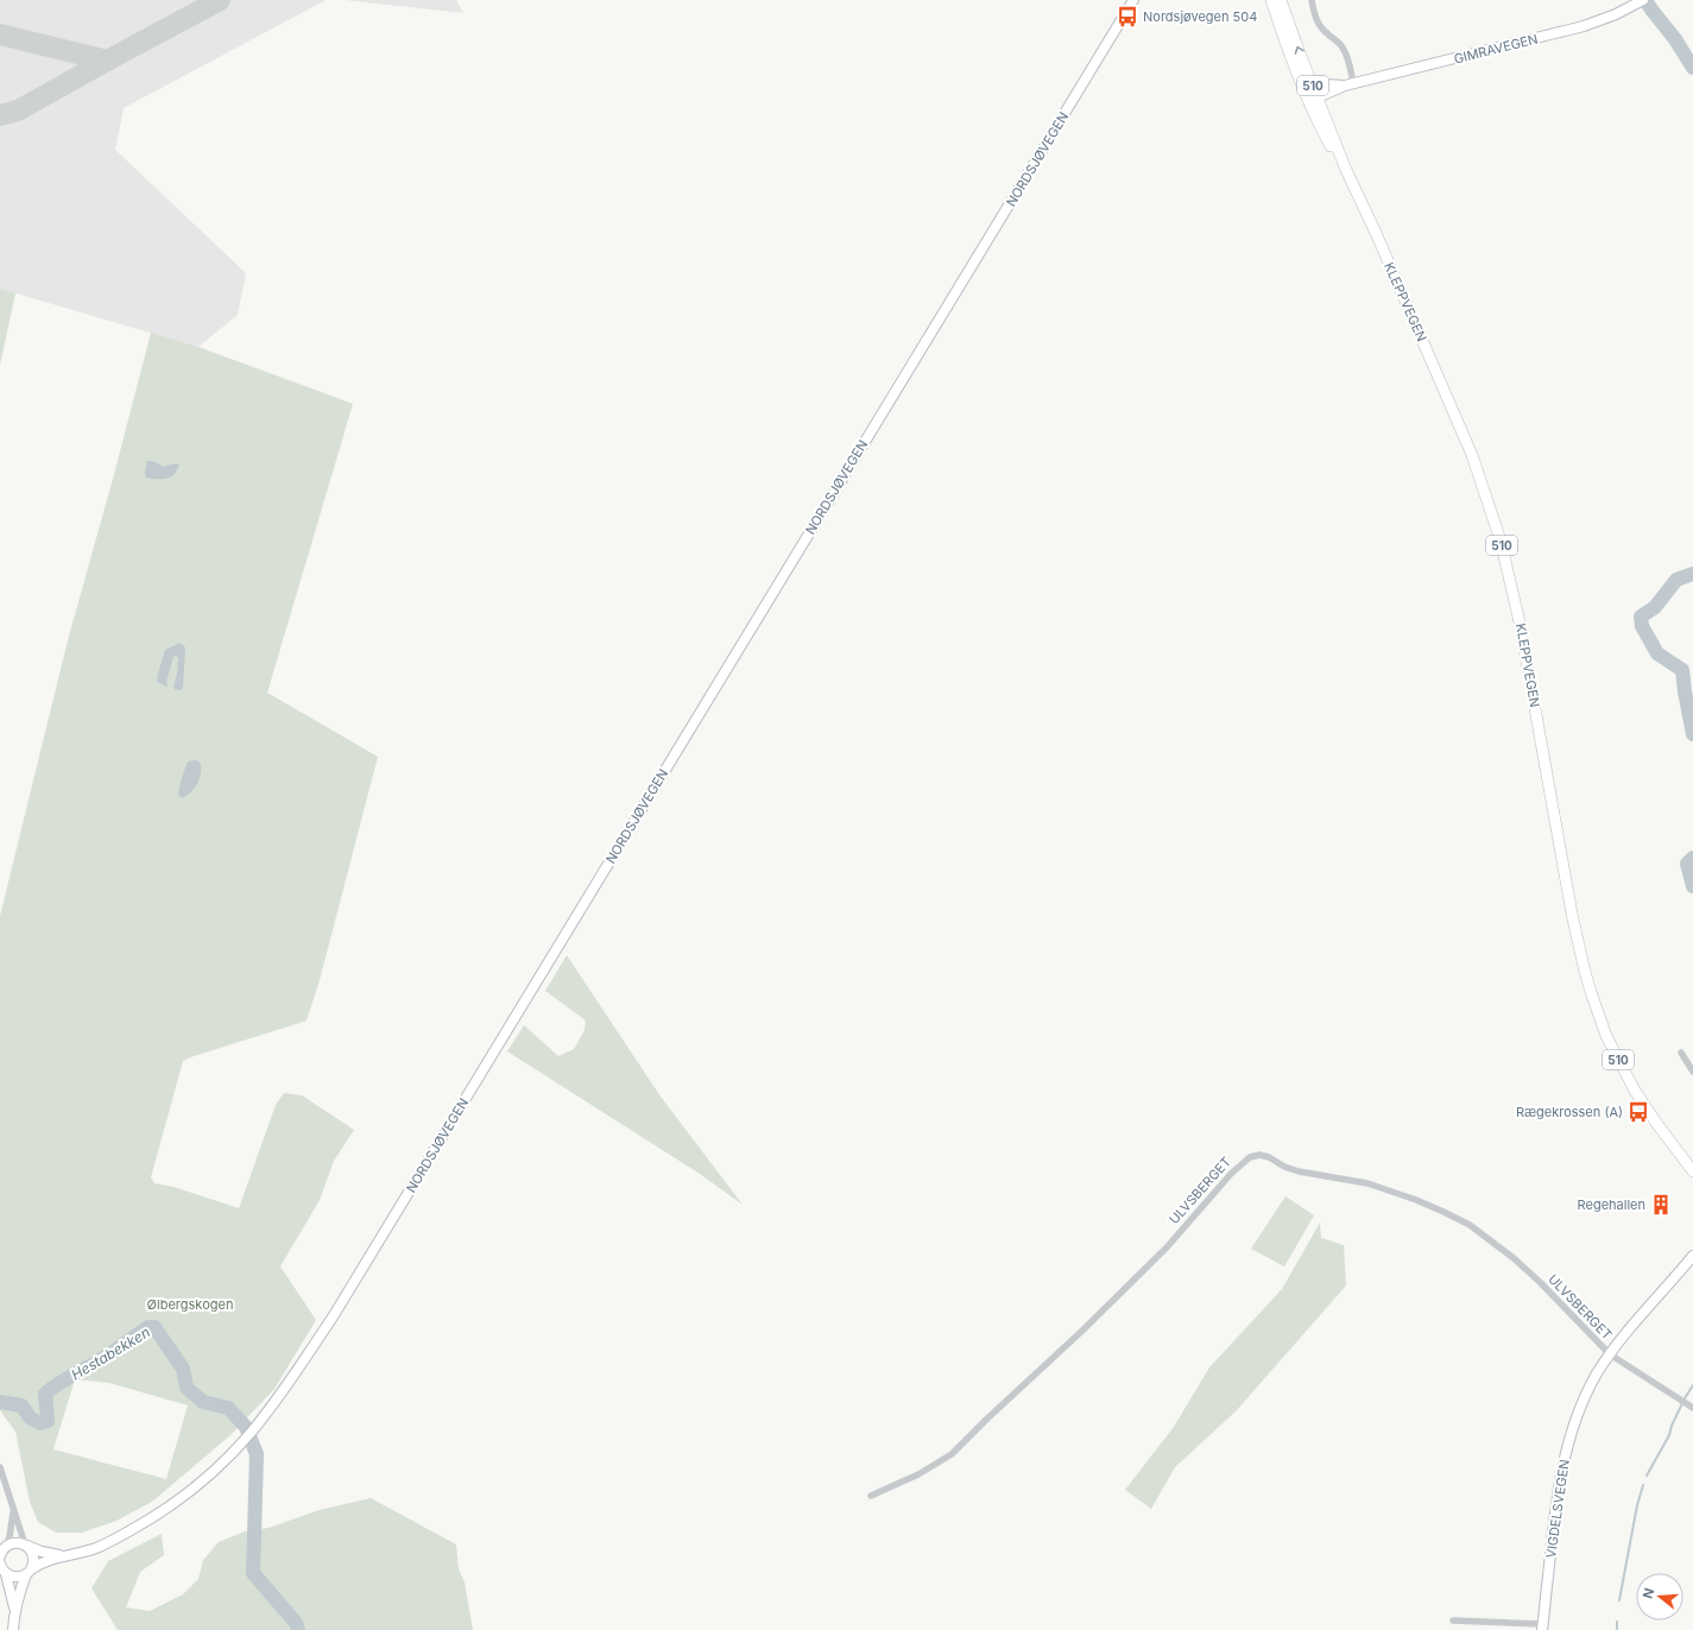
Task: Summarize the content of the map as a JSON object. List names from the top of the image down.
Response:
{
  "streets": {
    "main road": [
      "GIMRAVEGEN",
      "510",
      "NORDSJØVEGEN",
      "KLEPPVEGEN",
      "VIGDELSVEGEN"
    ],
    "street": ["ULVSBERGET"]
  },
  "crossings": [
    ["GIMRAVEGEN", "KLEPPVEGEN"],
    ["ULVSBERGET", "VIGDELSVEGEN"]
  ],
  "water": ["Hestabekken"],
  "parks": ["Ølbergskogen"],
  "places": {
    "bus stop": ["Nordsjøvegen 504", "Rægekrossen (A)"],
    "building": ["Regehallen"]
  },
  "north": "left"
}
